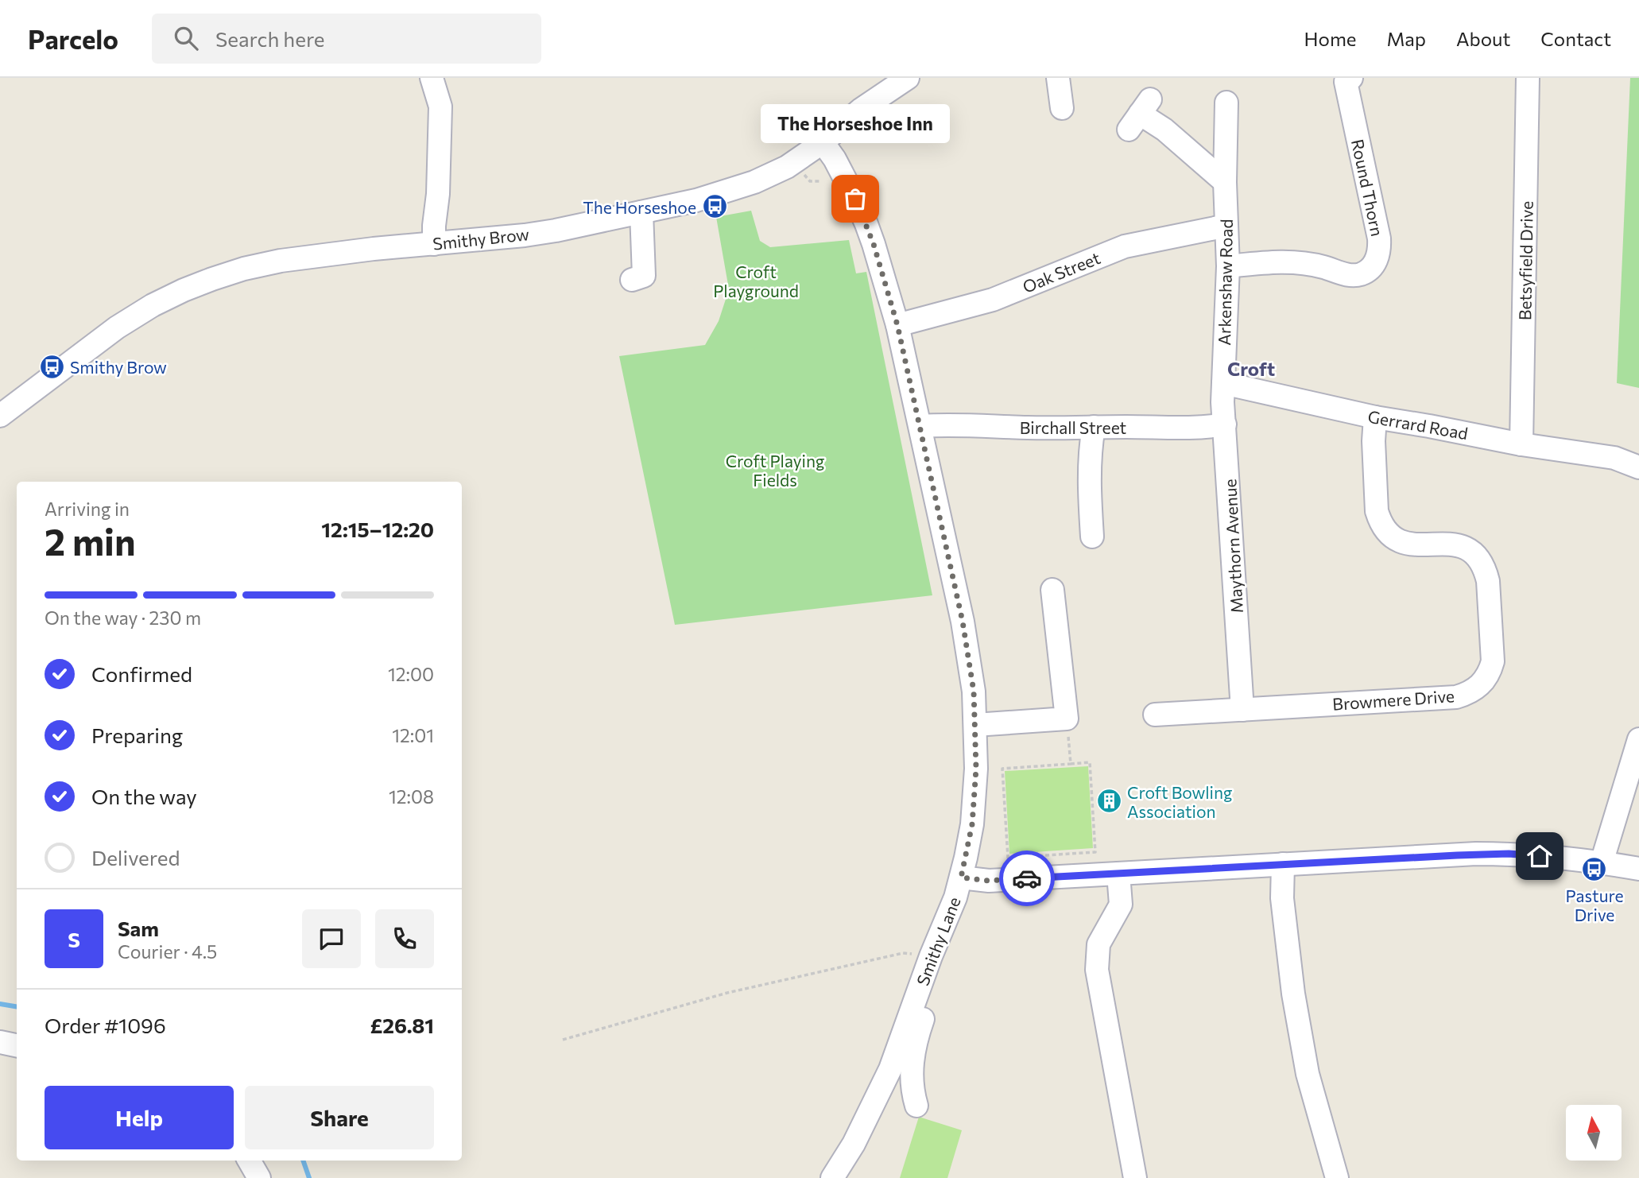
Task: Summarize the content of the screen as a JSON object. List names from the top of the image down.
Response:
{
  "streets": {
    "street": [
      "Round Thorn",
      "Smithy Brow",
      "Betsyfield Drive",
      "Oak Street",
      "Arkenshaw Road",
      "Gerrard Road",
      "Birchall Street",
      "Maythorn Avenue",
      "Browmere Drive",
      "Smithy Lane"
    ]
  },
  "crossings": [
    ["Round Thorn", "Arkenshaw Road"],
    ["Smithy Brow", "Smithy Lane"],
    ["Betsyfield Drive", "Gerrard Road"],
    ["Oak Street", "Arkenshaw Road"],
    ["Oak Street", "Smithy Lane"],
    ["Arkenshaw Road", "Gerrard Road"],
    ["Arkenshaw Road", "Maythorn Avenue"],
    ["Gerrard Road", "Maythorn Avenue"],
    ["Gerrard Road", "Browmere Drive"],
    ["Birchall Street", "Maythorn Avenue"],
    ["Birchall Street", "Smithy Lane"],
    ["Maythorn Avenue", "Browmere Drive"]
  ],
  "districts": ["Croft"],
  "parks": ["Croft Playground", "Croft Playing Fields"],
  "places": {
    "other": ["The Horseshoe Inn"],
    "bus stop": ["The Horseshoe", "Smithy Brow", "Pasture Drive"],
    "building": ["Croft Bowling Association"]
  },
  "north": "top",
  "page": {
    "header": "Parcelo",
    "search": "Search here",
    "nav": [
      "Home",
      "Map",
      "About",
      "Contact"
    ],
    "bubble": "The Horseshoe Inn",
    "heading": ["2 min", "Arriving in", "12:15–12:20"],
    "panel": [
      "Sam",
      "Courier · 4.5",
      "Order #1096",
      "£26.81"
    ],
    "bar": "On the way · 230 m",
    "list": [
      ["Confirmed", "12:00"],
      ["Preparing", "12:01"],
      ["On the way", "12:08"],
      "Delivered"
    ],
    "round": "S",
    "buttons": ["Help", "Share"]
  }
}
